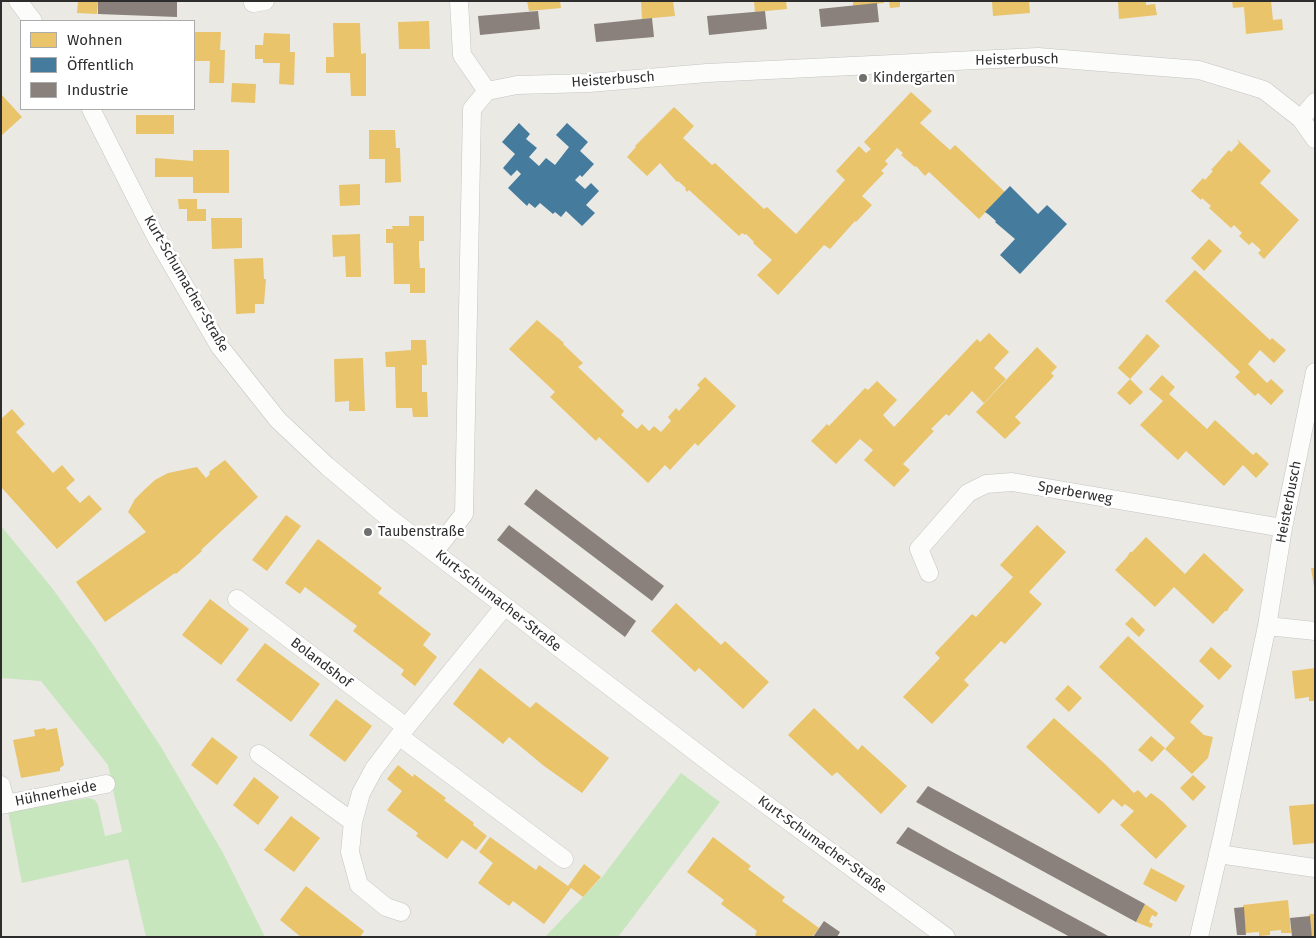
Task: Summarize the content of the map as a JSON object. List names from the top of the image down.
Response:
{
  "streets": {
    "street": [
      "Heisterbusch",
      "Kurt-Schumacher-Straße",
      "Sperberweg",
      "Bolandshof",
      "Hühnerheide"
    ]
  },
  "crossings": [
    ["Heisterbusch", "Sperberweg"]
  ],
  "places": ["Kindergarten", "Taubenstraße"],
  "legend": ["Wohnen", "Öffentlich", "Industrie"]
}
